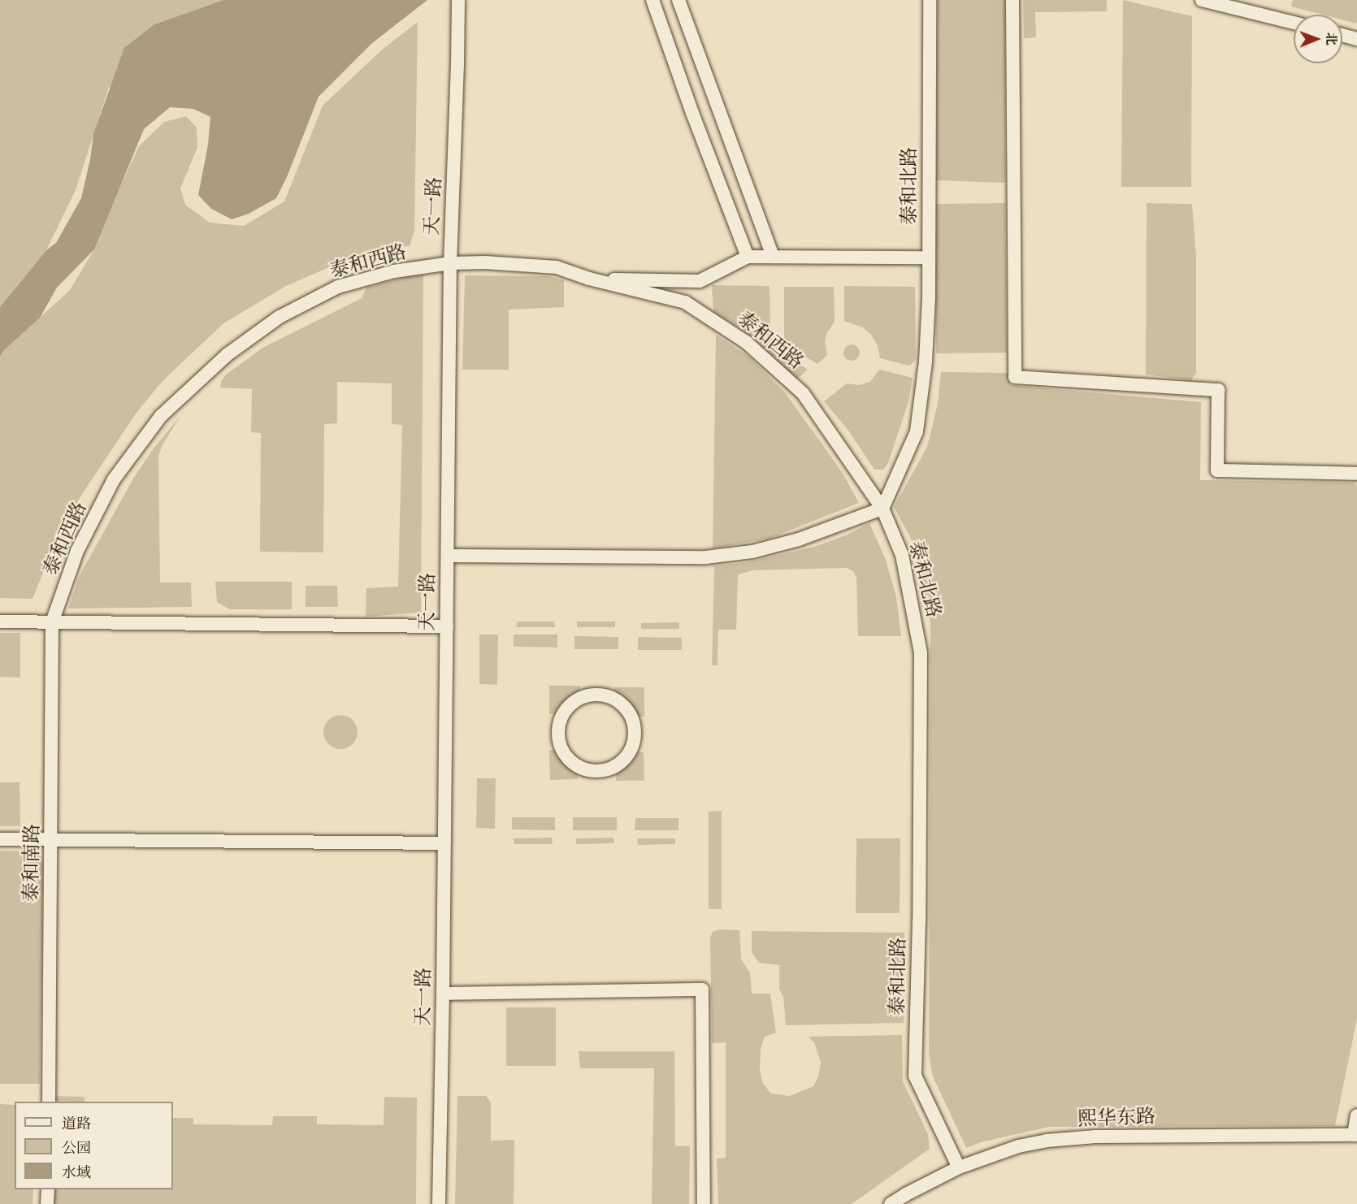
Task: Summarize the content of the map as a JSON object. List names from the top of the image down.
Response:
{
  "streets": {
    "street": [
      "泰和北路",
      "天一路",
      "泰和西路",
      "泰和南路",
      "熙华东路"
    ]
  },
  "crossings": [
    ["泰和北路", "泰和西路"],
    ["泰和北路", "熙华东路"],
    ["天一路", "泰和西路"],
    ["泰和西路", "泰和南路"]
  ],
  "legend": ["道路", "公园", "水域"],
  "north": "right"
}
